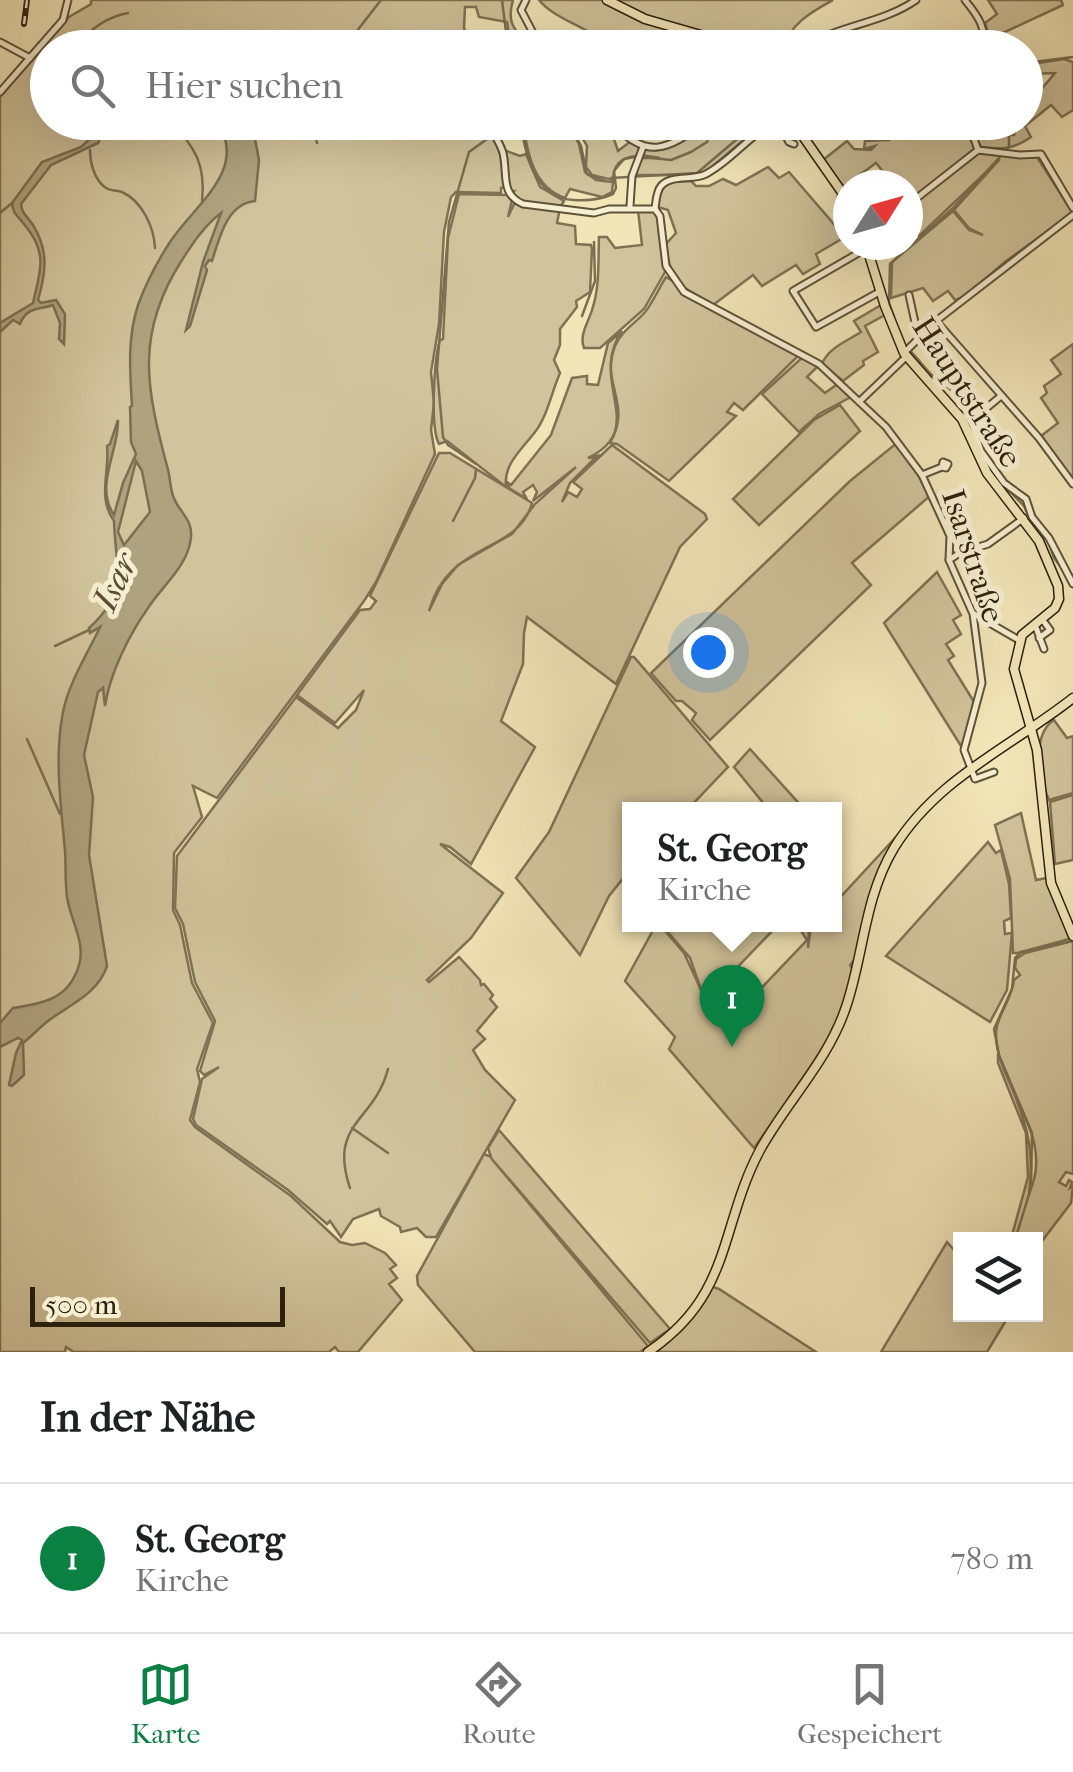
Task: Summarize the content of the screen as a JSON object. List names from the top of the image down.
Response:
{
  "streets": {
    "main road": ["Hauptstraße"],
    "street": ["Isarstraße"]
  },
  "water": ["Isar"],
  "scale_bar": "500 m",
  "north": "top right",
  "page": {
    "search": "Hier suchen",
    "popup": ["St. Georg", "Kirche"],
    "pins": "1",
    "scale": "500 m",
    "heading": "In der Nähe",
    "list": [
      {
        "mark": "1",
        "name": "St. Georg",
        "note": "Kirche",
        "value": "780 m"
      }
    ],
    "nav": ["Karte", "Route", "Gespeichert"]
  }
}
